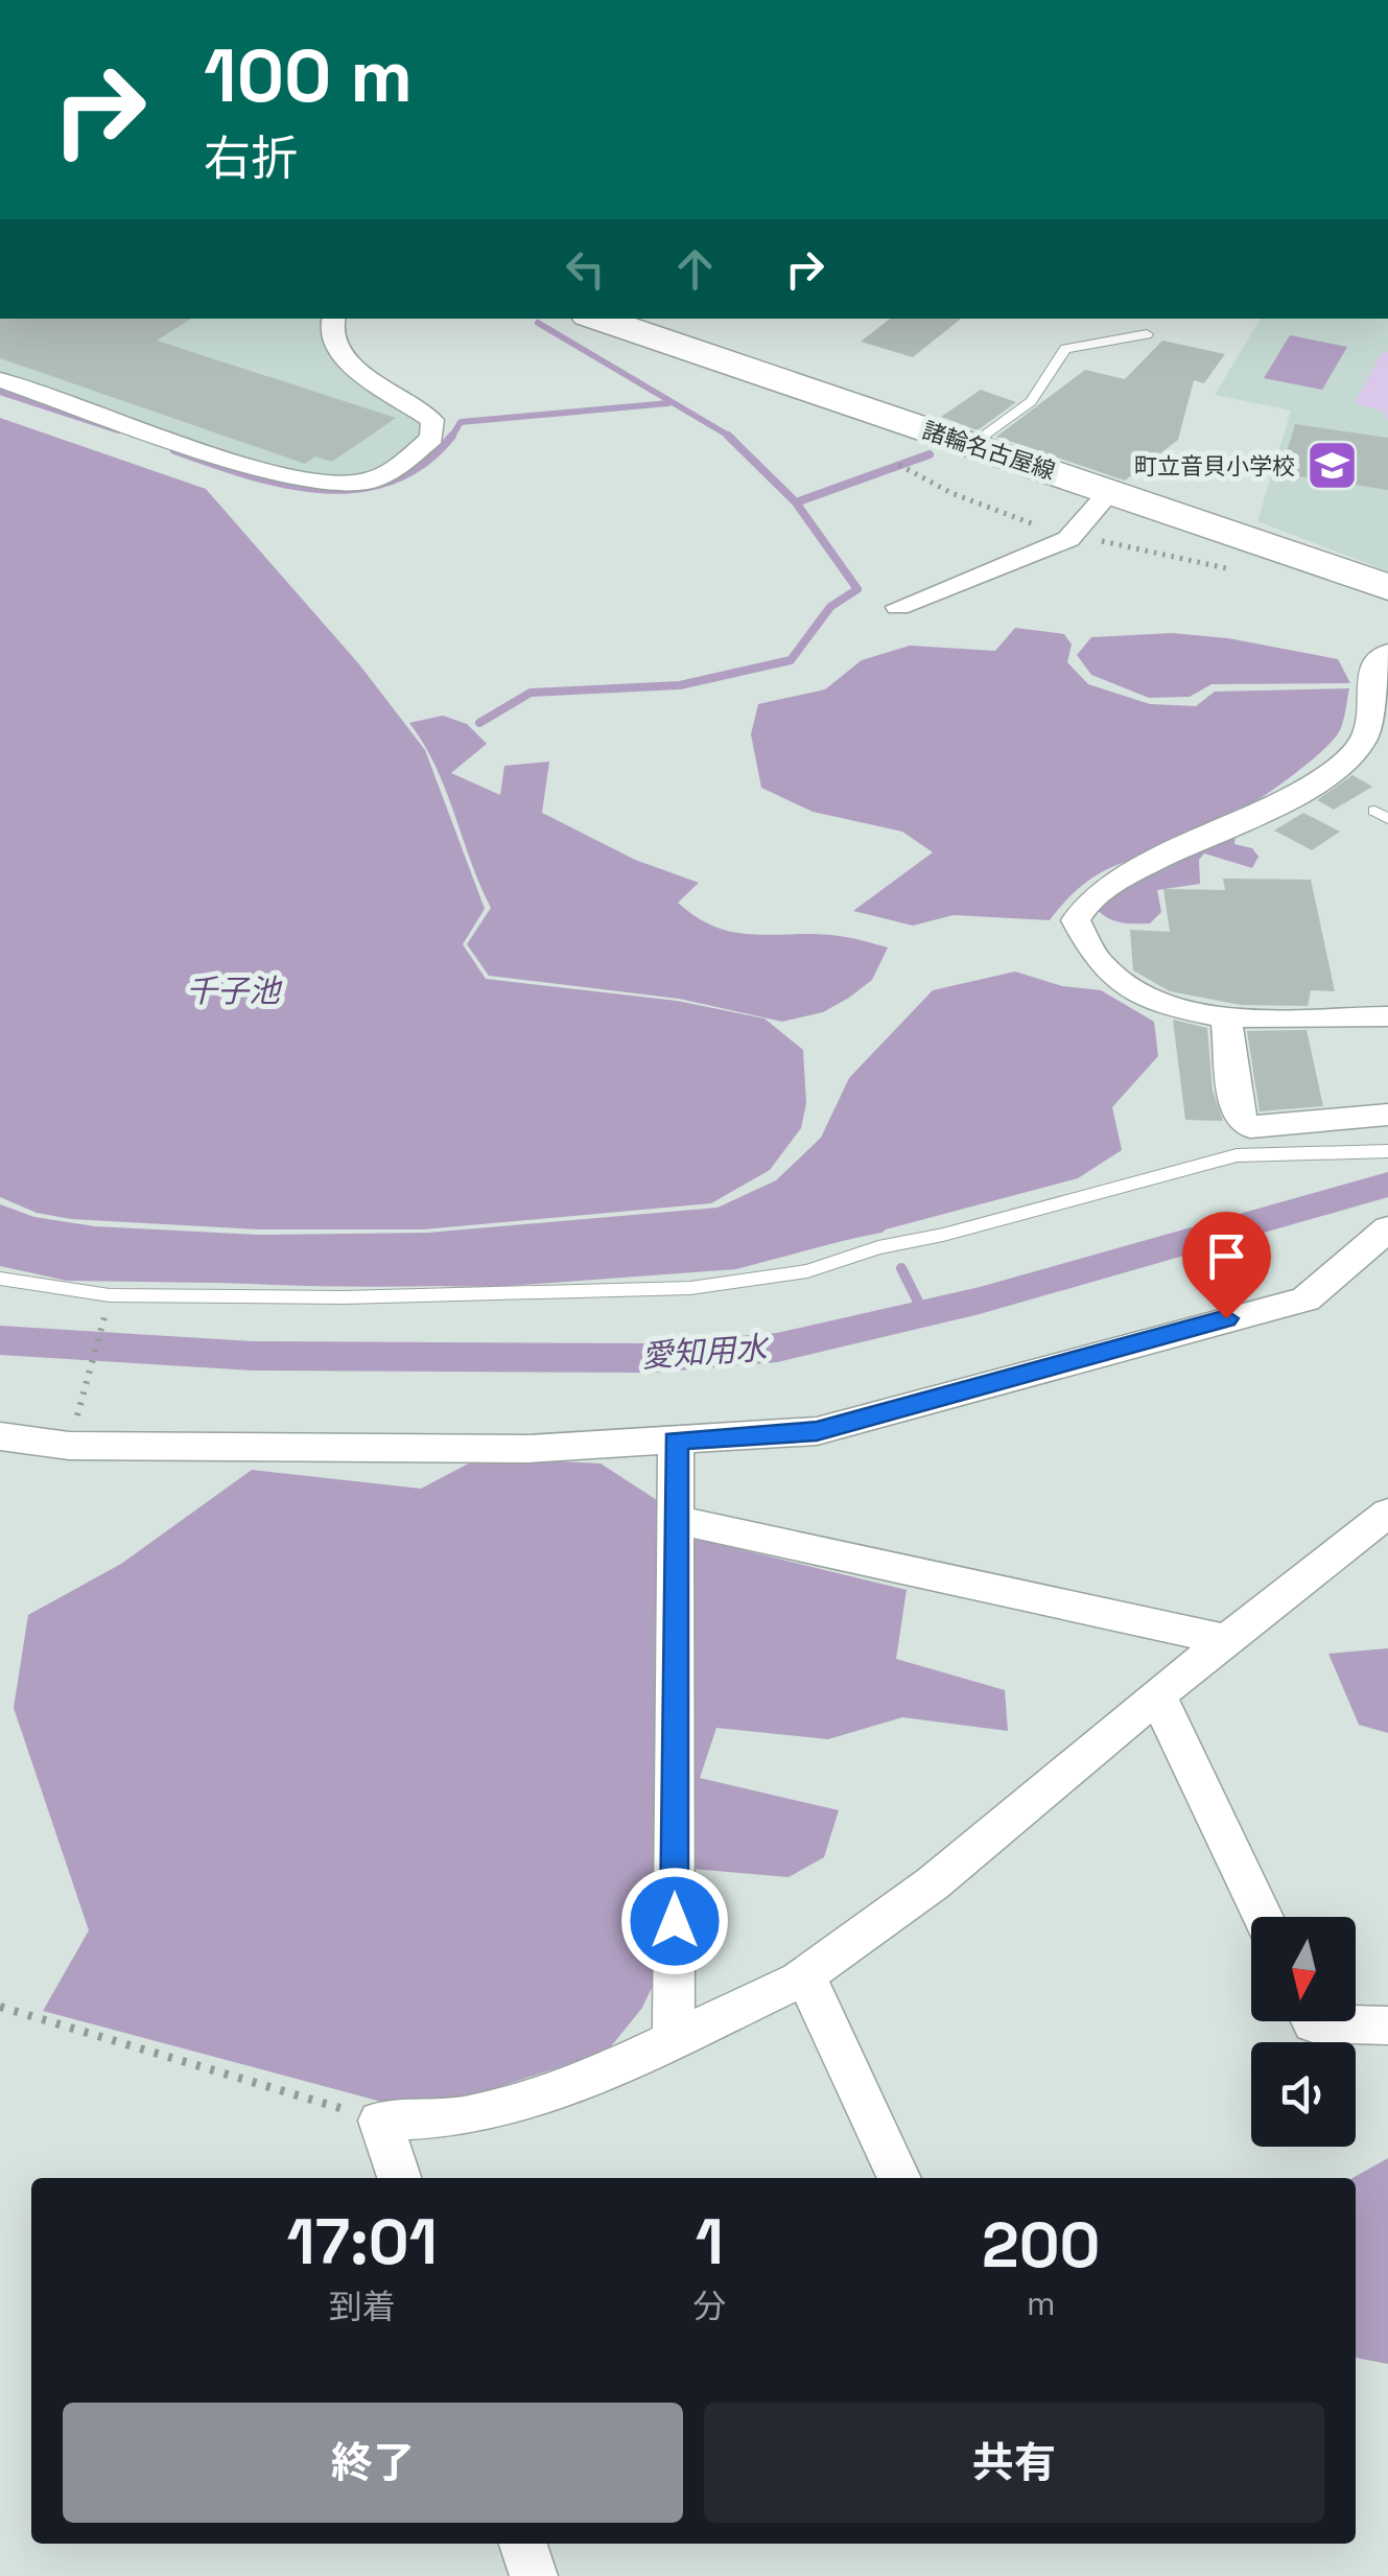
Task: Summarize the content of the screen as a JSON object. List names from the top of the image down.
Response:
{
  "streets": {
    "main road": ["諸輪名古屋線"]
  },
  "water": ["千子池", "愛知用水"],
  "places": {
    "school or university": ["町立音貝小学校"]
  },
  "north": "bottom",
  "page": {
    "turn": ["100 m", "右折"],
    "eta": [
      "17:01",
      "到着",
      "1",
      "分",
      "200",
      "m"
    ],
    "buttons": ["終了", "共有"]
  }
}
